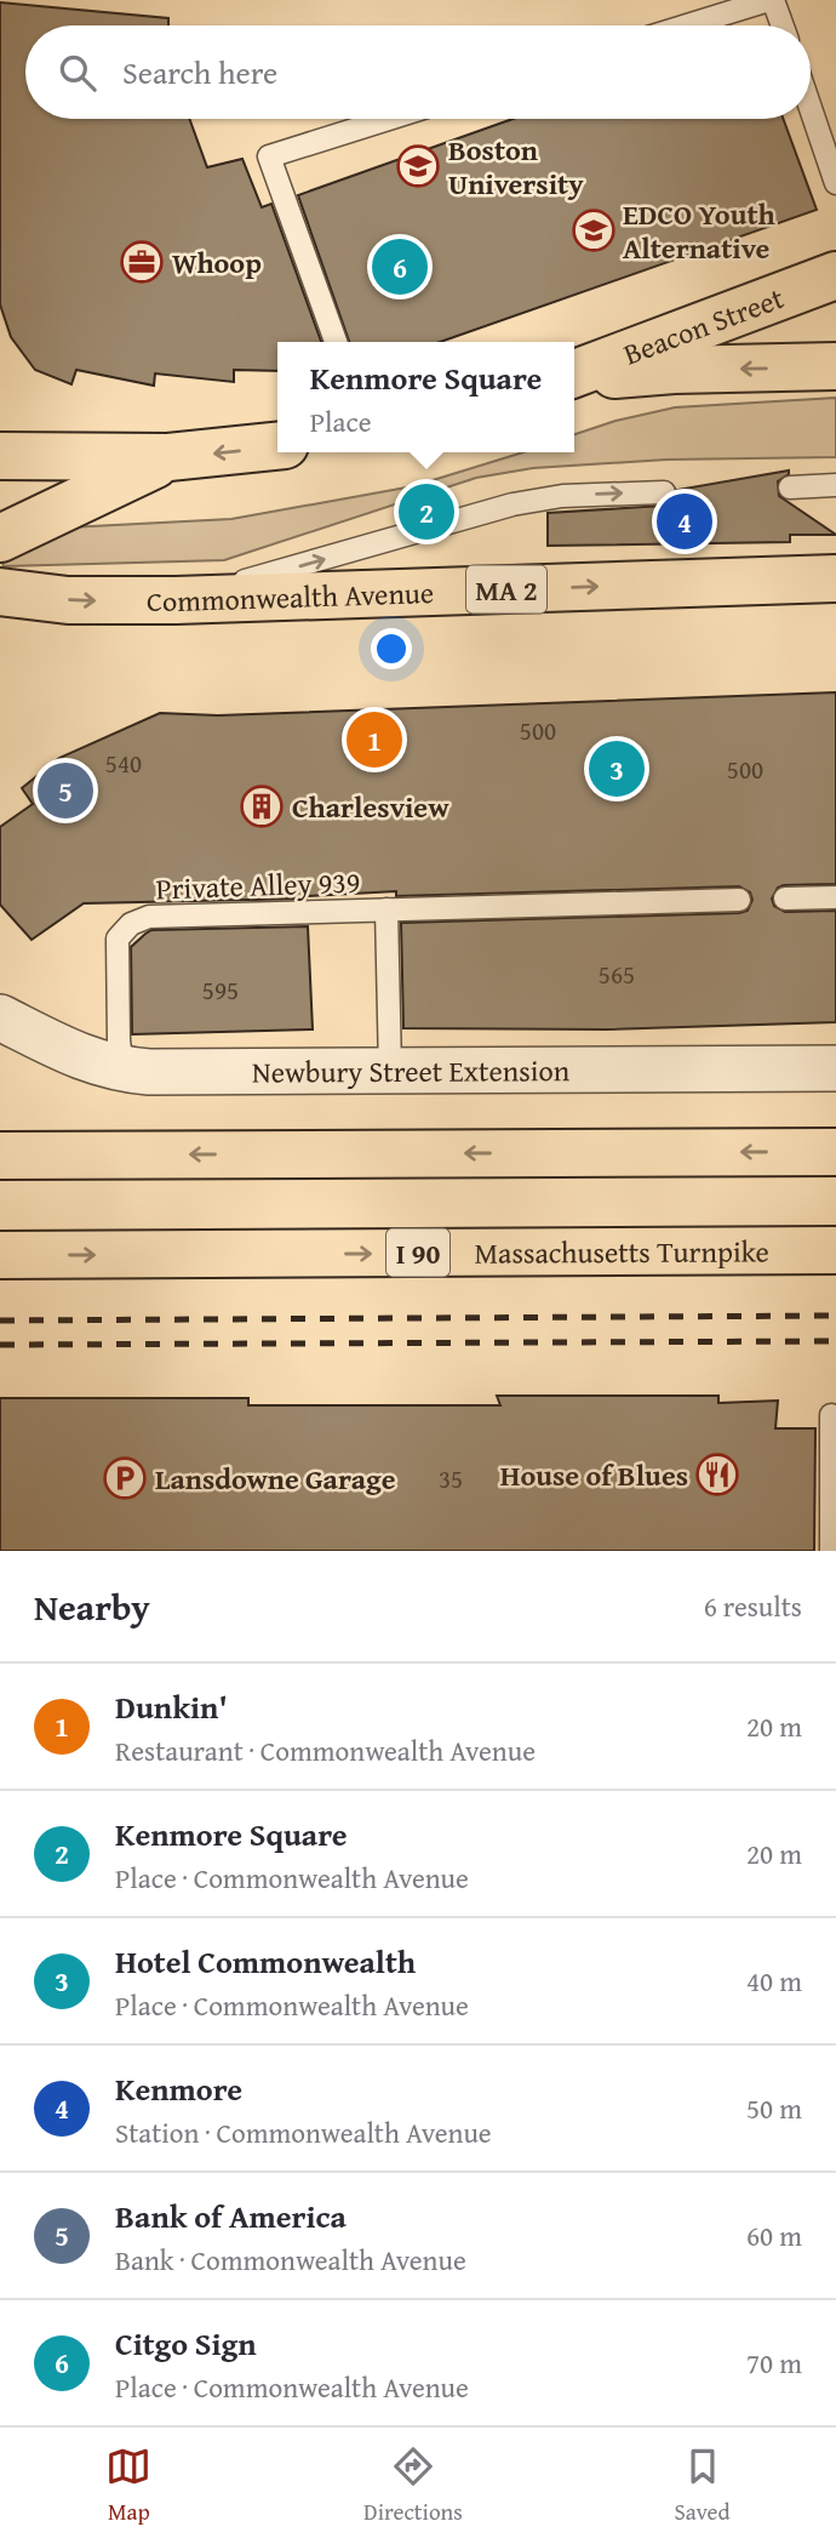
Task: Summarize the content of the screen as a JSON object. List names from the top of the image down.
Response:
{
  "streets": {
    "main road": [
      "Beacon Street",
      "MA 2",
      "Commonwealth Avenue",
      "Massachusetts Turnpike",
      "I 90"
    ],
    "street": ["Newbury Street Extension"],
    "lane": ["Private Alley 939"]
  },
  "crossings": [
    ["Private Alley 939", "Newbury Street Extension"]
  ],
  "places": {
    "school or university": ["Boston University", "EDCO Youth Alternative"],
    "office": ["Whoop"],
    "building": ["Charlesview"],
    "restaurant": ["House of Blues"],
    "parking": ["Lansdowne Garage"]
  },
  "house_numbers": [
    "500",
    "540",
    "500",
    "565",
    "595",
    "35"
  ],
  "page": {
    "search": "Search here",
    "pins": [
      "6",
      "2",
      "4",
      "1",
      "3",
      "5"
    ],
    "popup": ["Kenmore Square", "Place"],
    "heading": ["Nearby", "6 results"],
    "list": [
      {
        "mark": "1",
        "name": "Dunkin'",
        "note": "Restaurant · Commonwealth Avenue",
        "value": "20 m"
      },
      {
        "mark": "2",
        "name": "Kenmore Square",
        "note": "Place · Commonwealth Avenue",
        "value": "20 m"
      },
      {
        "mark": "3",
        "name": "Hotel Commonwealth",
        "note": "Place · Commonwealth Avenue",
        "value": "40 m"
      },
      {
        "mark": "4",
        "name": "Kenmore",
        "note": "Station · Commonwealth Avenue",
        "value": "50 m"
      },
      {
        "mark": "5",
        "name": "Bank of America",
        "note": "Bank · Commonwealth Avenue",
        "value": "60 m"
      },
      {
        "mark": "6",
        "name": "Citgo Sign",
        "note": "Place · Commonwealth Avenue",
        "value": "70 m"
      }
    ],
    "nav": ["Map", "Directions", "Saved"]
  }
}
